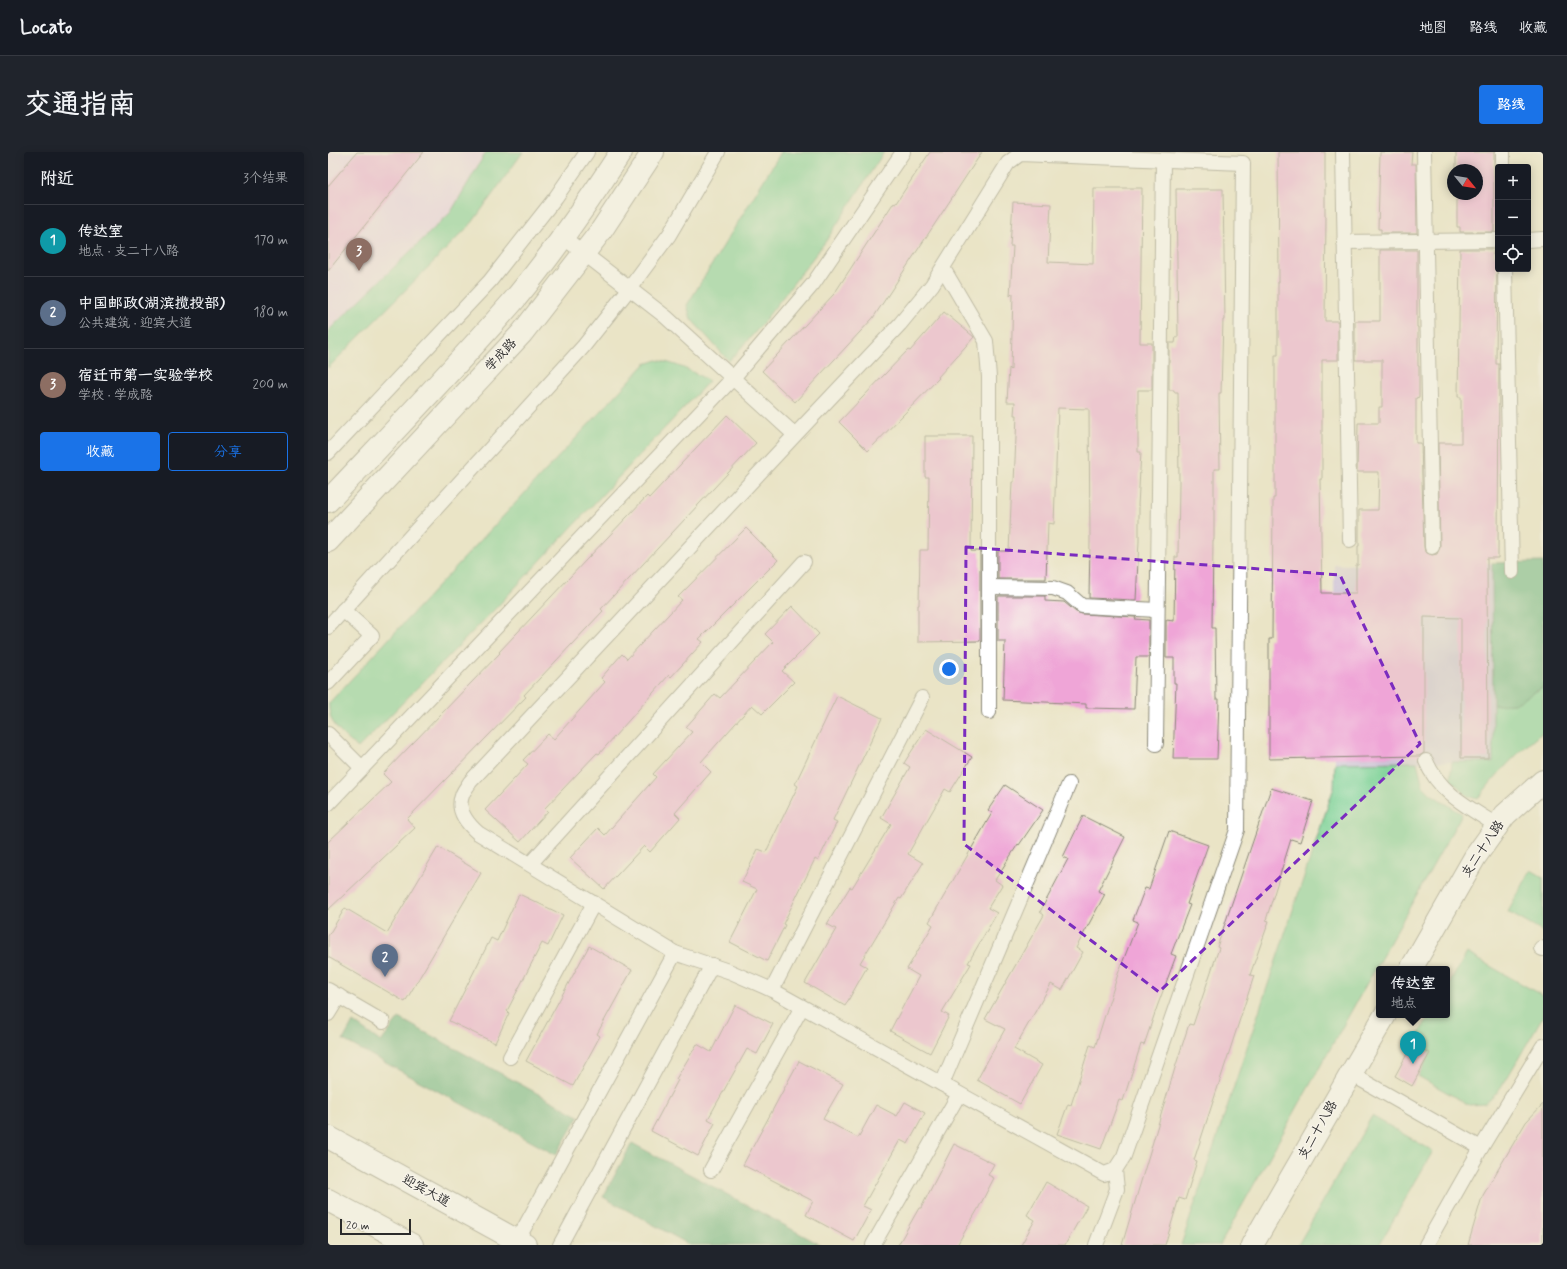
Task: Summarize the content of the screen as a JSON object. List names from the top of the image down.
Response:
{
  "streets": {
    "main road": ["学成路", "支二十八路", "迎宾大道"]
  },
  "scale_bar": "20 m",
  "north": "bottom right",
  "page": {
    "header": "Locato",
    "nav": ["地图", "路线", "收藏"],
    "title": "交通指南",
    "buttons": [
      "路线",
      ["收藏", "分享"]
    ],
    "heading": ["附近", "3个结果"],
    "map_buttons": ["+", "−"],
    "list": [
      {
        "mark": "1",
        "name": "传达室",
        "note": "地点 · 支二十八路",
        "value": "170 m"
      },
      {
        "mark": "2",
        "name": "中国邮政(湖滨揽投部)",
        "note": "公共建筑 · 迎宾大道",
        "value": "180 m"
      },
      {
        "mark": "3",
        "name": "宿迁市第一实验学校",
        "note": "学校 · 学成路",
        "value": "200 m"
      }
    ],
    "pins": ["3", "2", "1"],
    "popup": ["传达室", "地点"],
    "scale": "20 m"
  }
}
